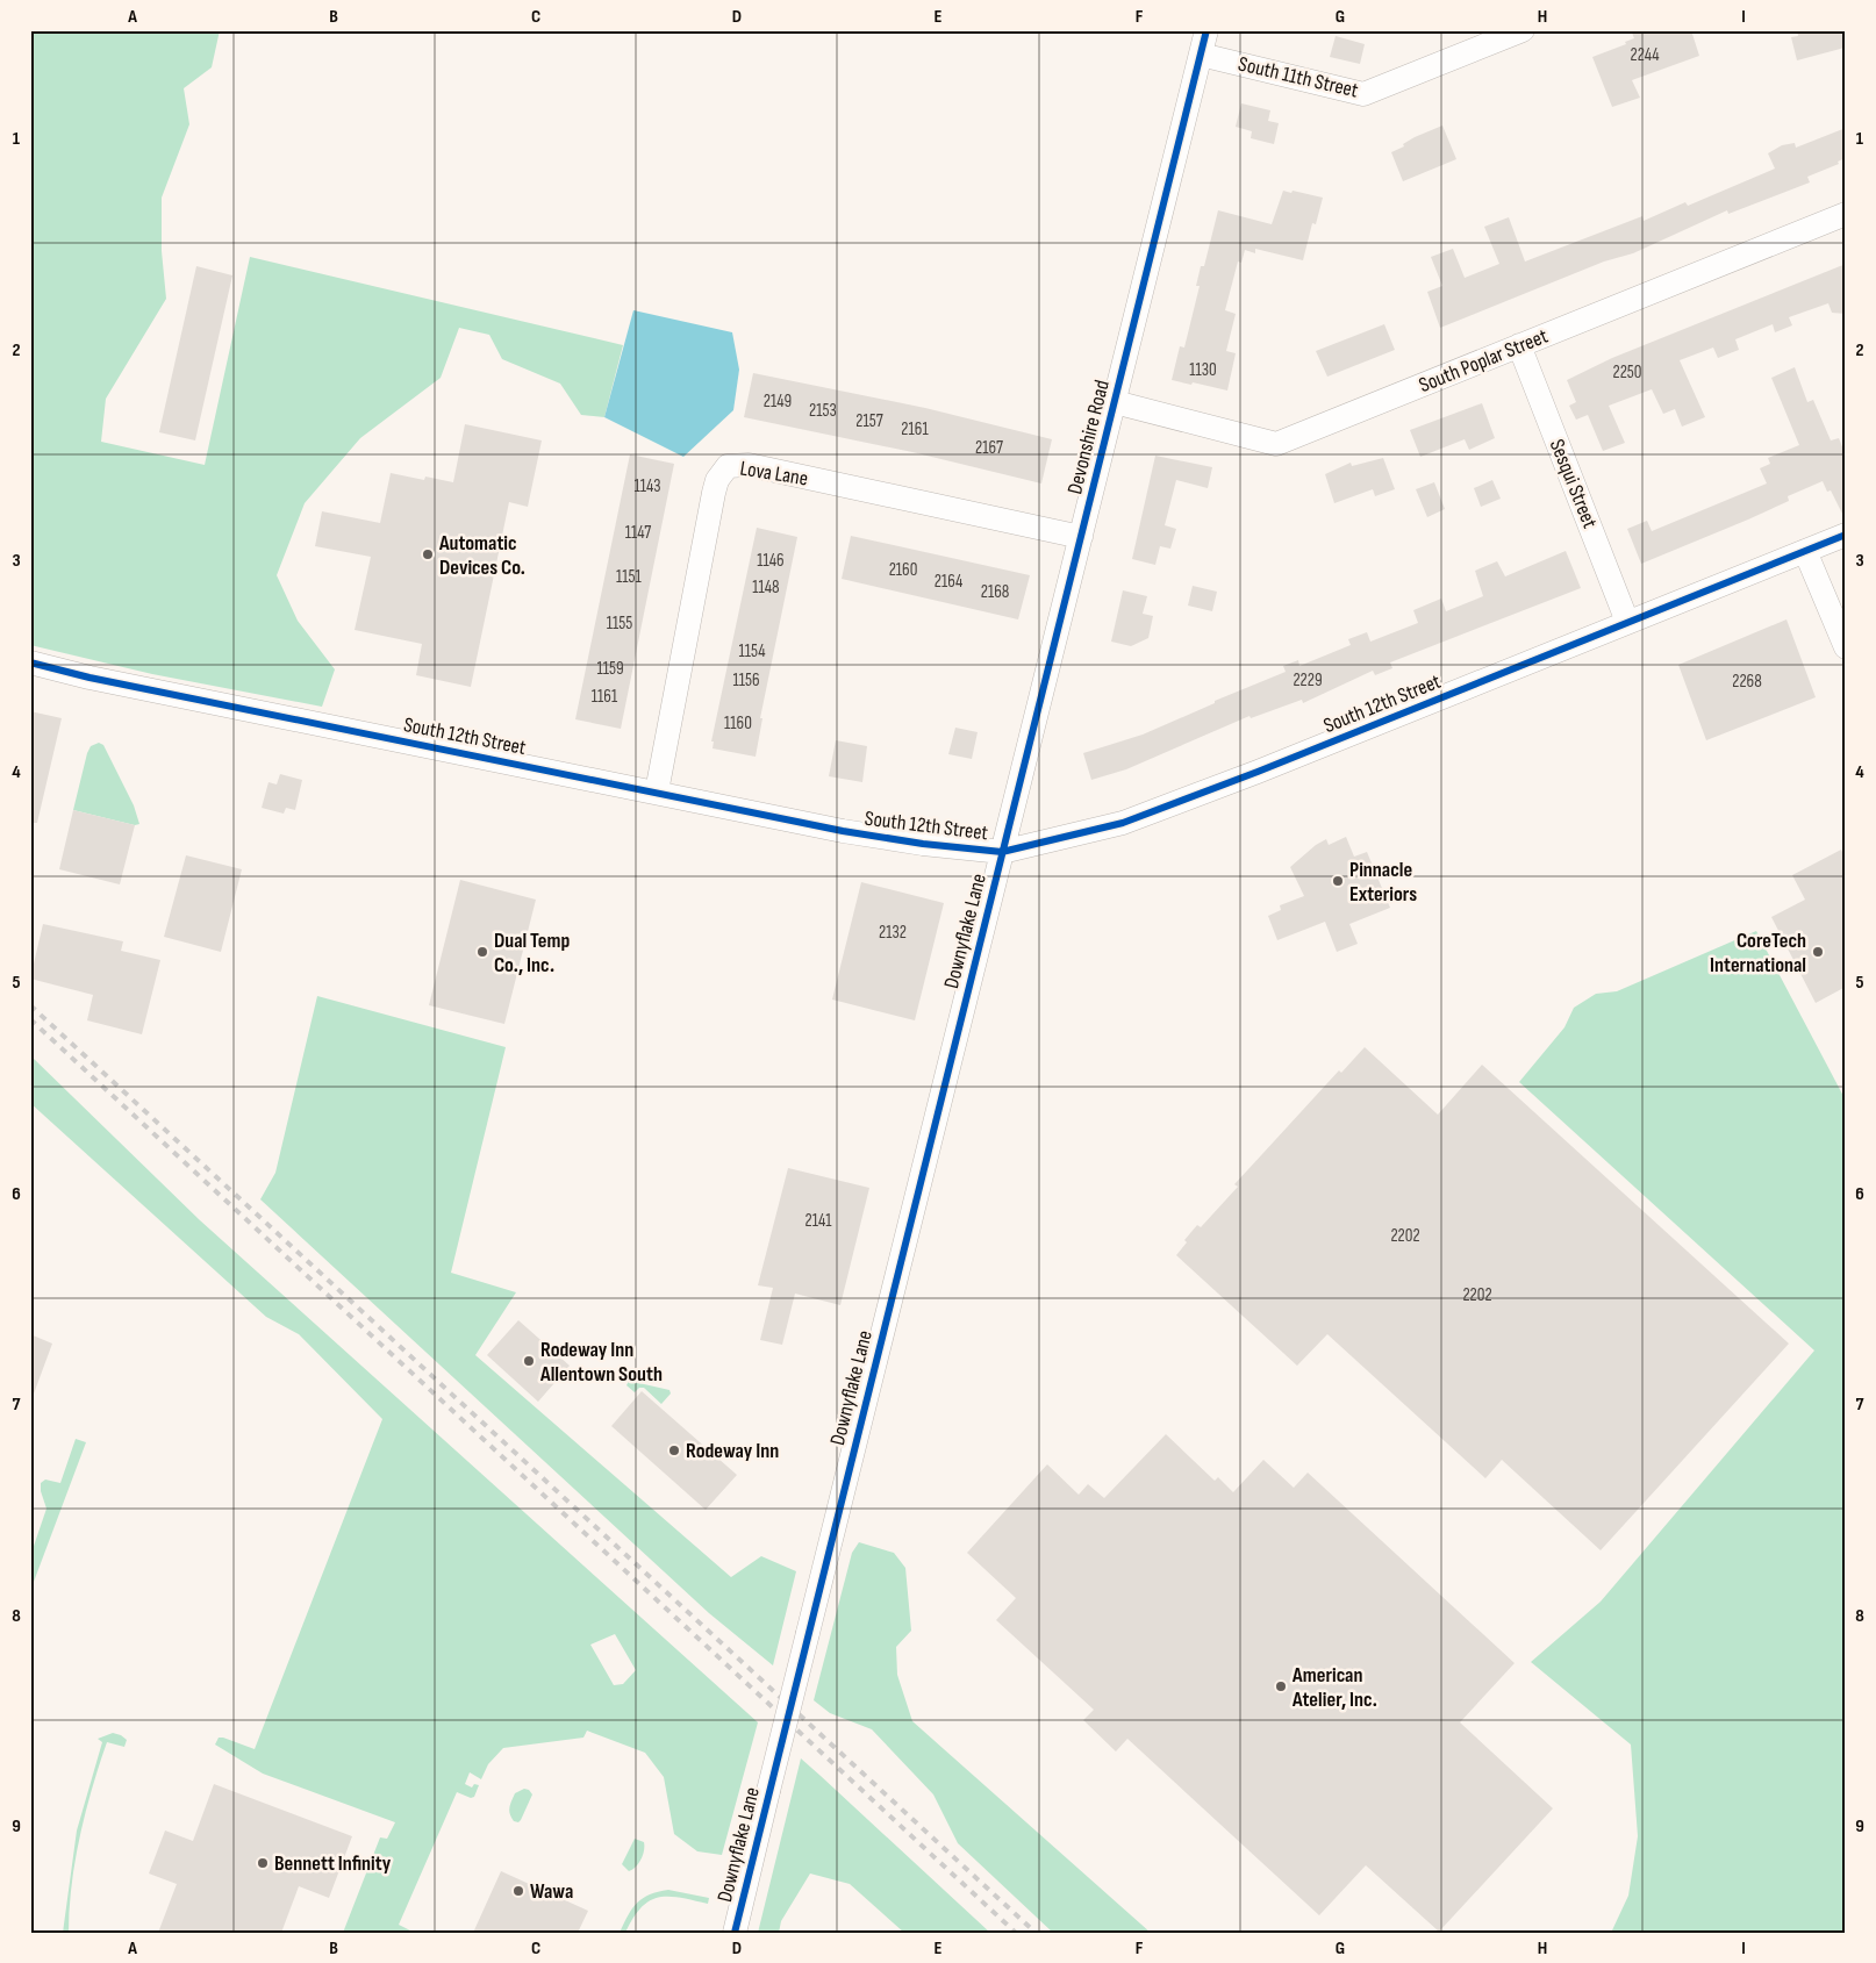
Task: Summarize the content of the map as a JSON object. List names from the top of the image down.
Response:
{
  "streets": {
    "street": [
      "South 11th Street",
      "South Poplar Street",
      "Devonshire Road",
      "Lova Lane",
      "Sesqui Street",
      "South 12th Street",
      "Downyflake Lane"
    ]
  },
  "crossings": [
    ["South 11th Street", "Devonshire Road"],
    ["South Poplar Street", "Devonshire Road"],
    ["South Poplar Street", "Sesqui Street"],
    ["Devonshire Road", "Lova Lane"],
    ["Devonshire Road", "South 12th Street"],
    ["Devonshire Road", "Downyflake Lane"],
    ["Lova Lane", "South 12th Street"],
    ["Sesqui Street", "South 12th Street"],
    ["South 12th Street", "Downyflake Lane"]
  ],
  "places": [
    "Automatic Devices Co.",
    "Pinnacle Exteriors",
    "Dual Temp Co., Inc.",
    "CoreTech International",
    "Rodeway Inn Allentown South",
    "Rodeway Inn",
    "American Atelier, Inc.",
    "Bennett Infinity",
    "Wawa"
  ],
  "house_numbers": [
    "2244",
    "1130",
    "2250",
    "2149",
    "2153",
    "2157",
    "2161",
    "2167",
    "1143",
    "1147",
    "1146",
    "2160",
    "1151",
    "2164",
    "1148",
    "2168",
    "1155",
    "1154",
    "1159",
    "1156",
    "2229",
    "2268",
    "1161",
    "1160",
    "2132",
    "2141",
    "2202",
    "2202"
  ],
  "grid": {
    "columns": [
      "A",
      "B",
      "C",
      "D",
      "E",
      "F",
      "G",
      "H",
      "I"
    ],
    "rows": [
      "1",
      "2",
      "3",
      "4",
      "5",
      "6",
      "7",
      "8",
      "9"
    ]
  }
}
